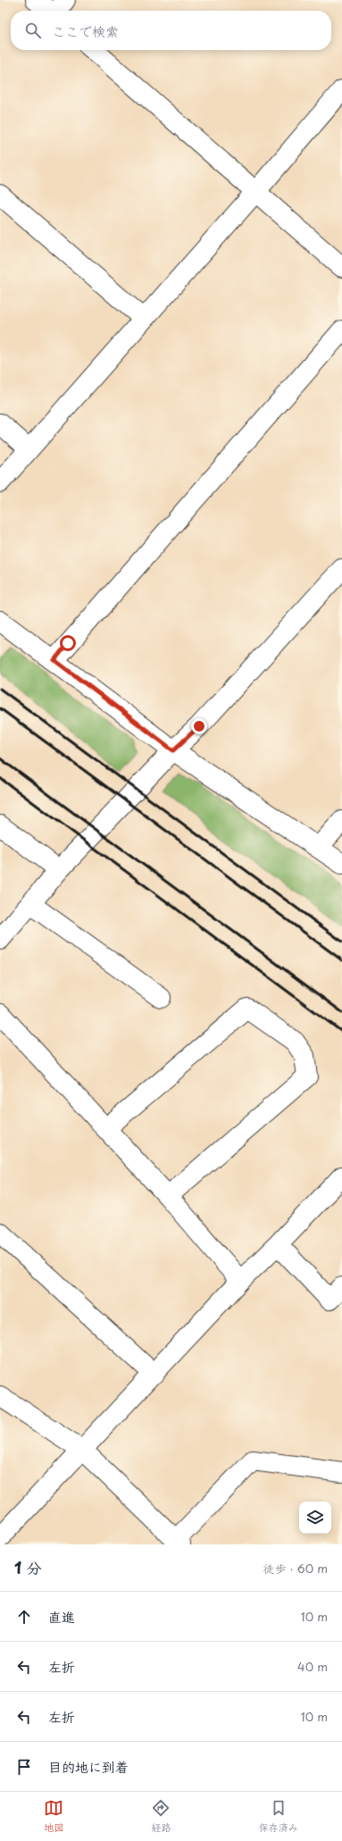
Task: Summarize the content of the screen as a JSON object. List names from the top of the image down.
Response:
{
  "page": {
    "search": "ここで検索",
    "heading": ["1 分", "徒歩 · 60 m"],
    "list": [
      ["直進", "10 m"],
      ["左折", "40 m"],
      ["左折", "10 m"],
      "目的地に到着"
    ],
    "nav": ["地図", "経路", "保存済み"]
  }
}
